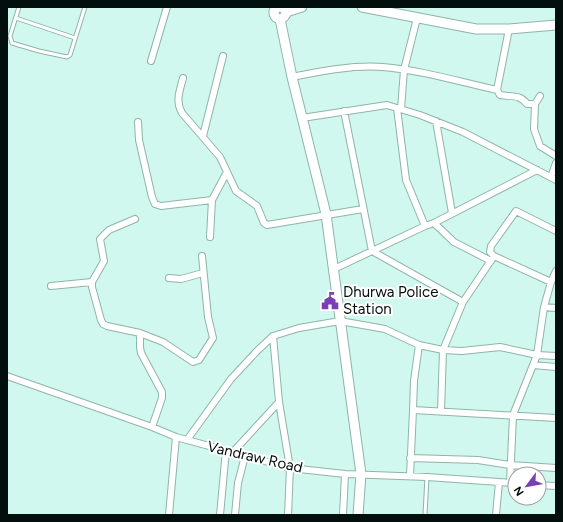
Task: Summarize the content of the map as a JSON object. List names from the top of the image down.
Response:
{
  "streets": {
    "street": ["Vandraw Road"]
  },
  "places": {
    "public building": ["Dhurwa Police Station"]
  },
  "north": "bottom left"
}
